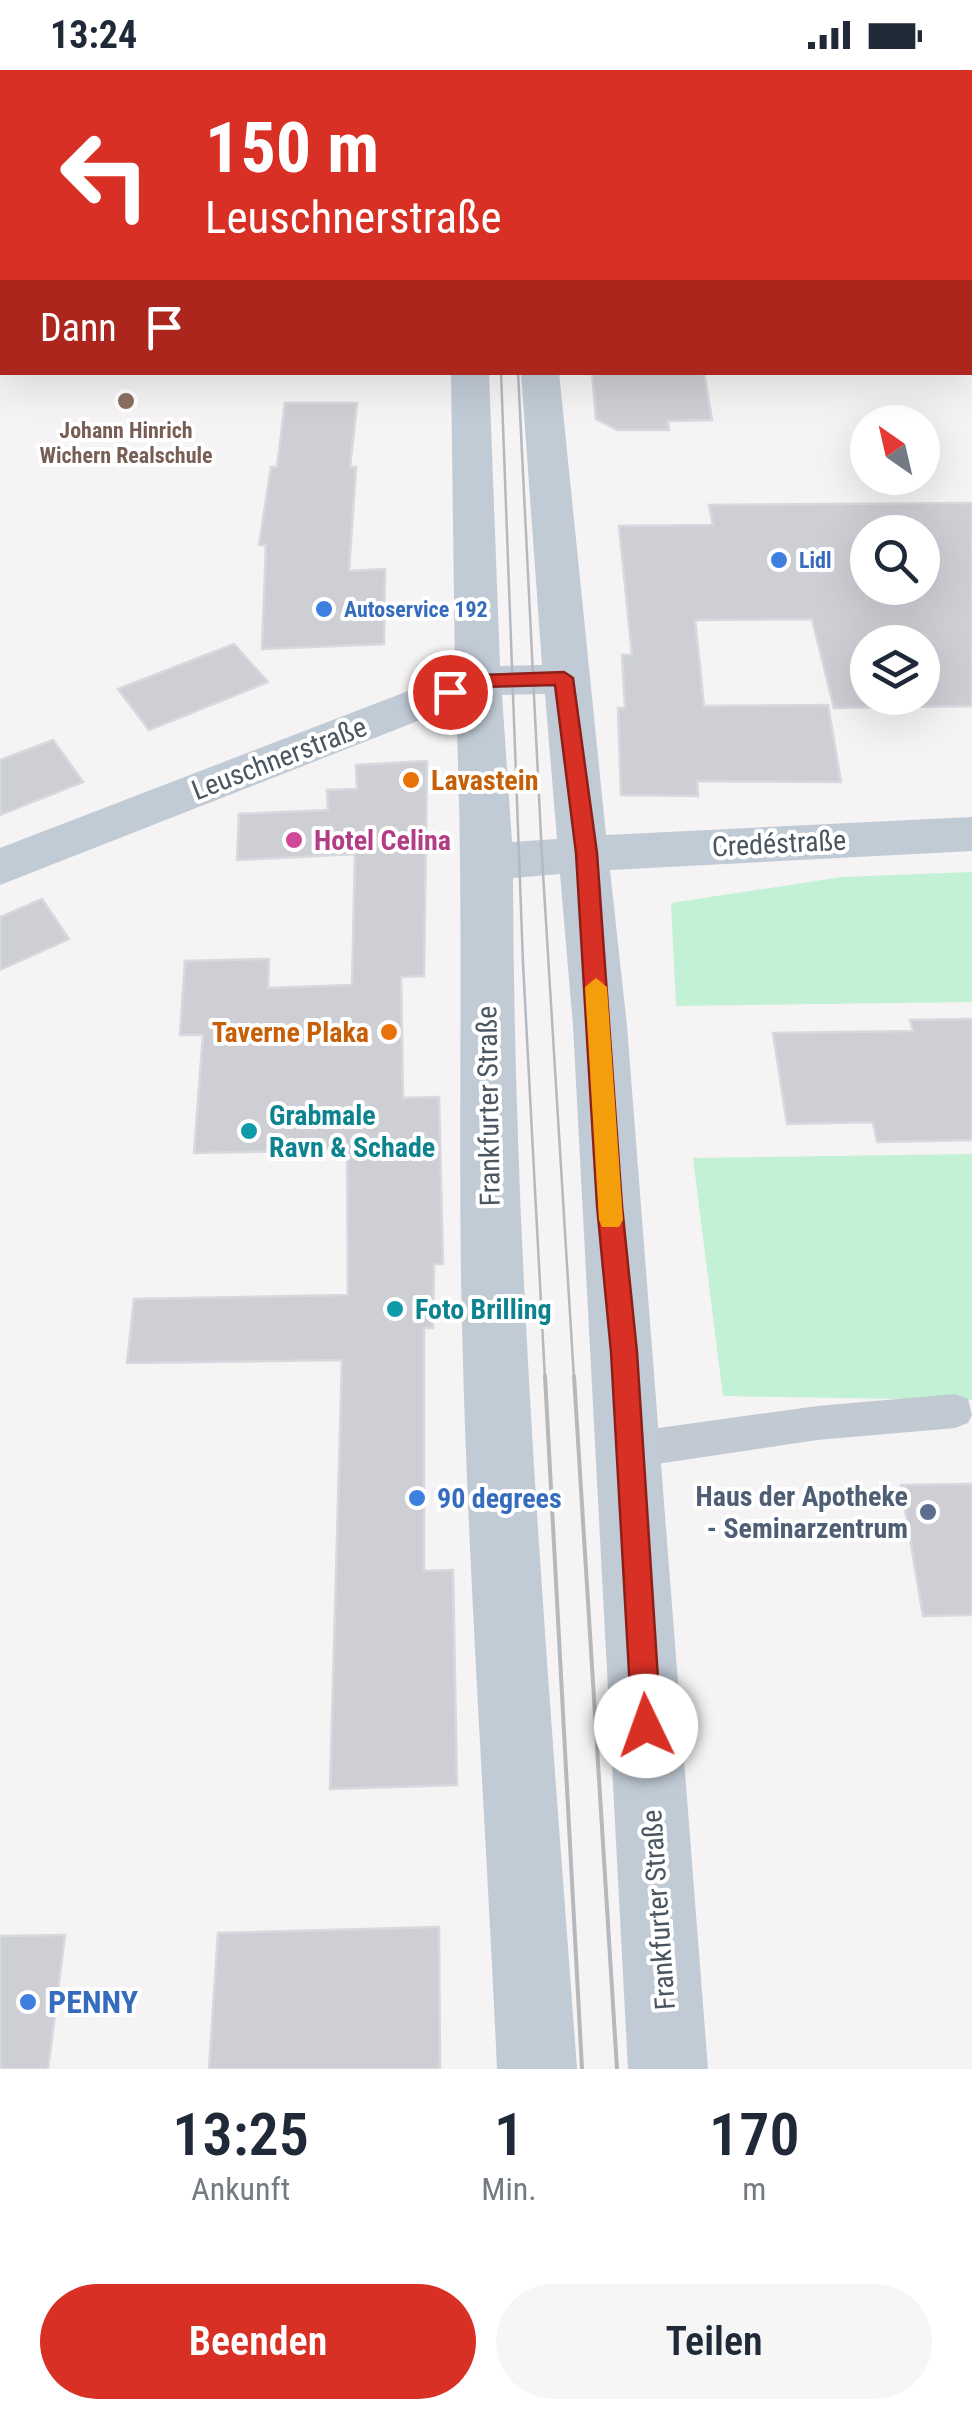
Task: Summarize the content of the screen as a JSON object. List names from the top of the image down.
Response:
{
  "streets": {
    "main road": ["Leuschnerstraße", "Credéstraße", "Frankfurter Straße"]
  },
  "crossings": [
    ["Leuschnerstraße", "Frankfurter Straße"],
    ["Credéstraße", "Frankfurter Straße"]
  ],
  "places": [
    "Johann Hinrich Wichern Realschule",
    "Lidl",
    "Autoservice 192",
    "Lavastein",
    "Hotel Celina",
    "Taverne Plaka",
    "Grabmale Ravn & Schade",
    "Foto Brilling",
    "90 degrees",
    "Haus der Apotheke - Seminarzentrum",
    "PENNY"
  ],
  "north": "top left",
  "page": {
    "status": "13:24",
    "turn": ["150 m", "Leuschnerstraße"],
    "then": "Dann",
    "eta": [
      "13:25",
      "Ankunft",
      "1",
      "Min.",
      "170",
      "m"
    ],
    "buttons": ["Beenden", "Teilen"]
  }
}
